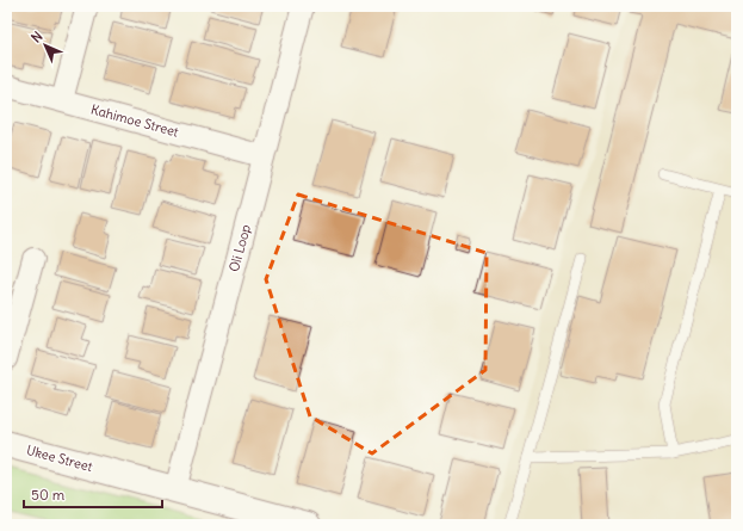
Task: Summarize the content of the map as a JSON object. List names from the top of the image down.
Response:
{
  "streets": {
    "street": ["Kahimoe Street", "Oli Loop", "Ukee Street"]
  },
  "crossings": [
    ["Kahimoe Street", "Oli Loop"],
    ["Oli Loop", "Ukee Street"]
  ],
  "scale_bar": "50 m",
  "north": "top left"
}
